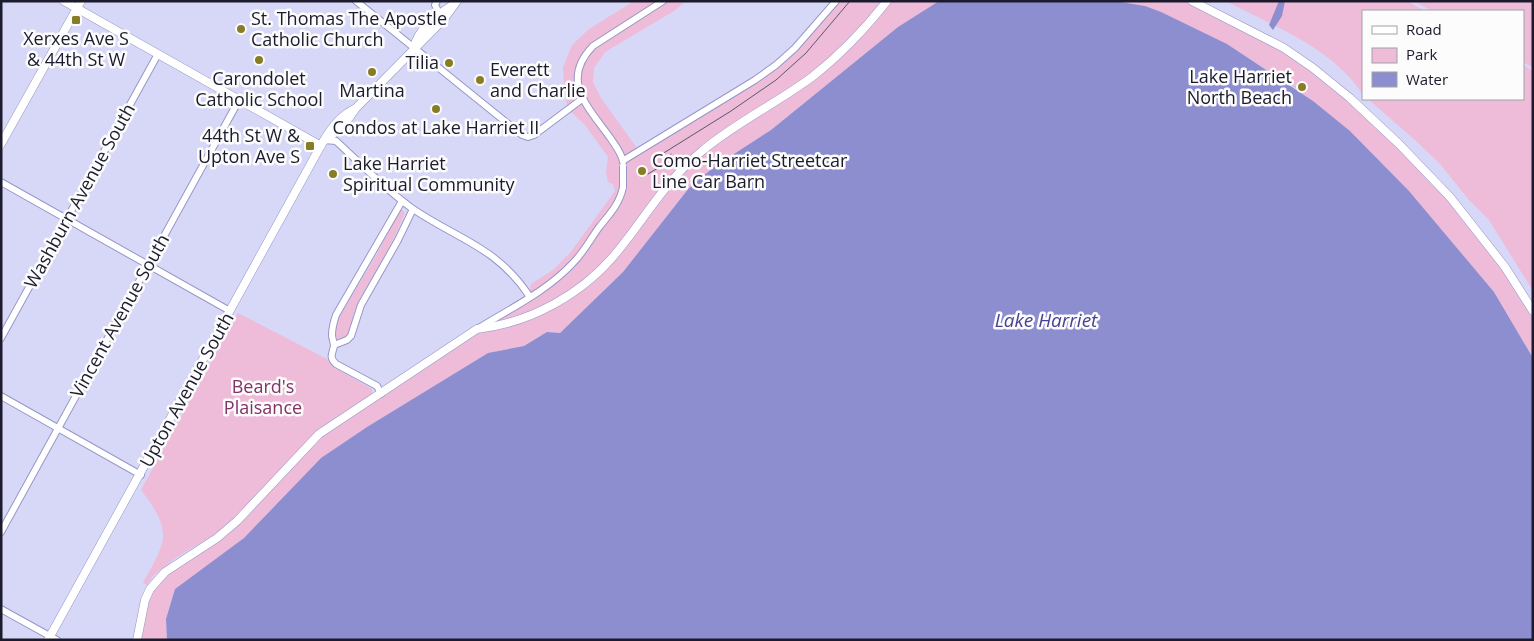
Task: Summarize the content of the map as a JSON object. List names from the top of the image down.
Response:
{
  "streets": {
    "street": ["Washburn Avenue South", "Vincent Avenue South", "Upton Avenue South"]
  },
  "water": ["Lake Harriet"],
  "parks": ["Beard's Plaisance"],
  "places": {
    "transit": ["Xerxes Ave S & 44th St W", "44th St W & Upton Ave S"],
    "other": [
      "St. Thomas The Apostle Catholic Church",
      "Carondolet Catholic School",
      "Tilia",
      "Martina",
      "Everett and Charlie",
      "Lake Harriet North Beach",
      "Condos at Lake Harriet II",
      "Como-Harriet Streetcar Line Car Barn",
      "Lake Harriet Spiritual Community"
    ]
  },
  "legend": ["Road", "Park", "Water"]
}
